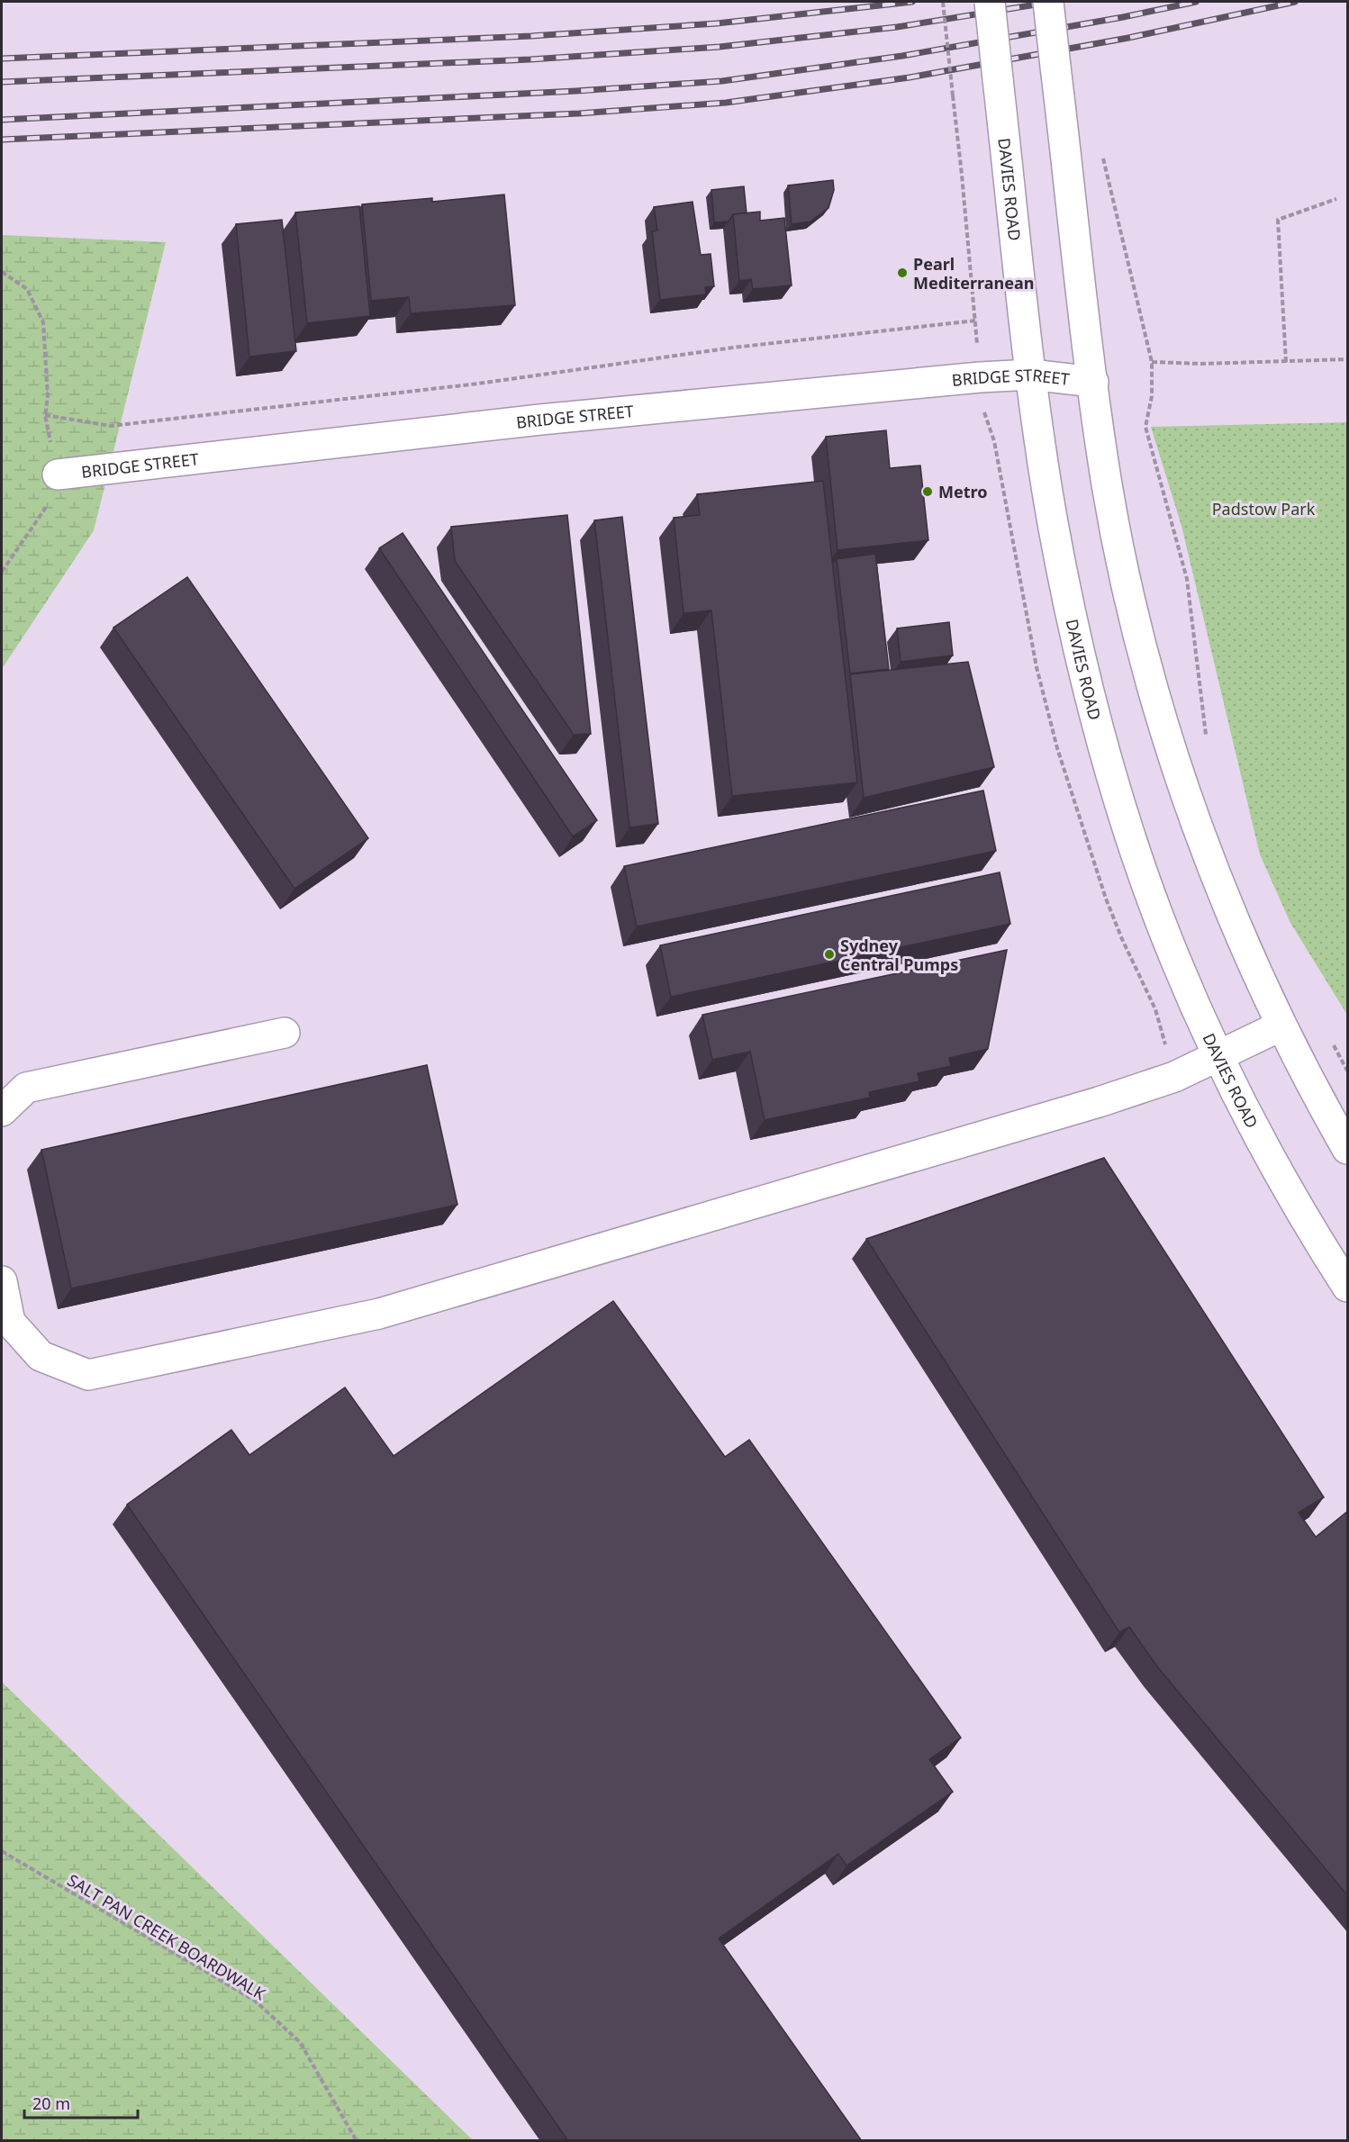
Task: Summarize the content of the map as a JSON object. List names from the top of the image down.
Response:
{
  "streets": {
    "main road": ["DAVIES ROAD", "BRIDGE STREET"],
    "path": ["SALT PAN CREEK BOARDWALK"]
  },
  "crossings": [
    ["DAVIES ROAD", "BRIDGE STREET"]
  ],
  "parks": ["Padstow Park"],
  "places": ["Pearl Mediterranean", "Metro", "Sydney Central Pumps"],
  "scale_bar": "20 m"
}
